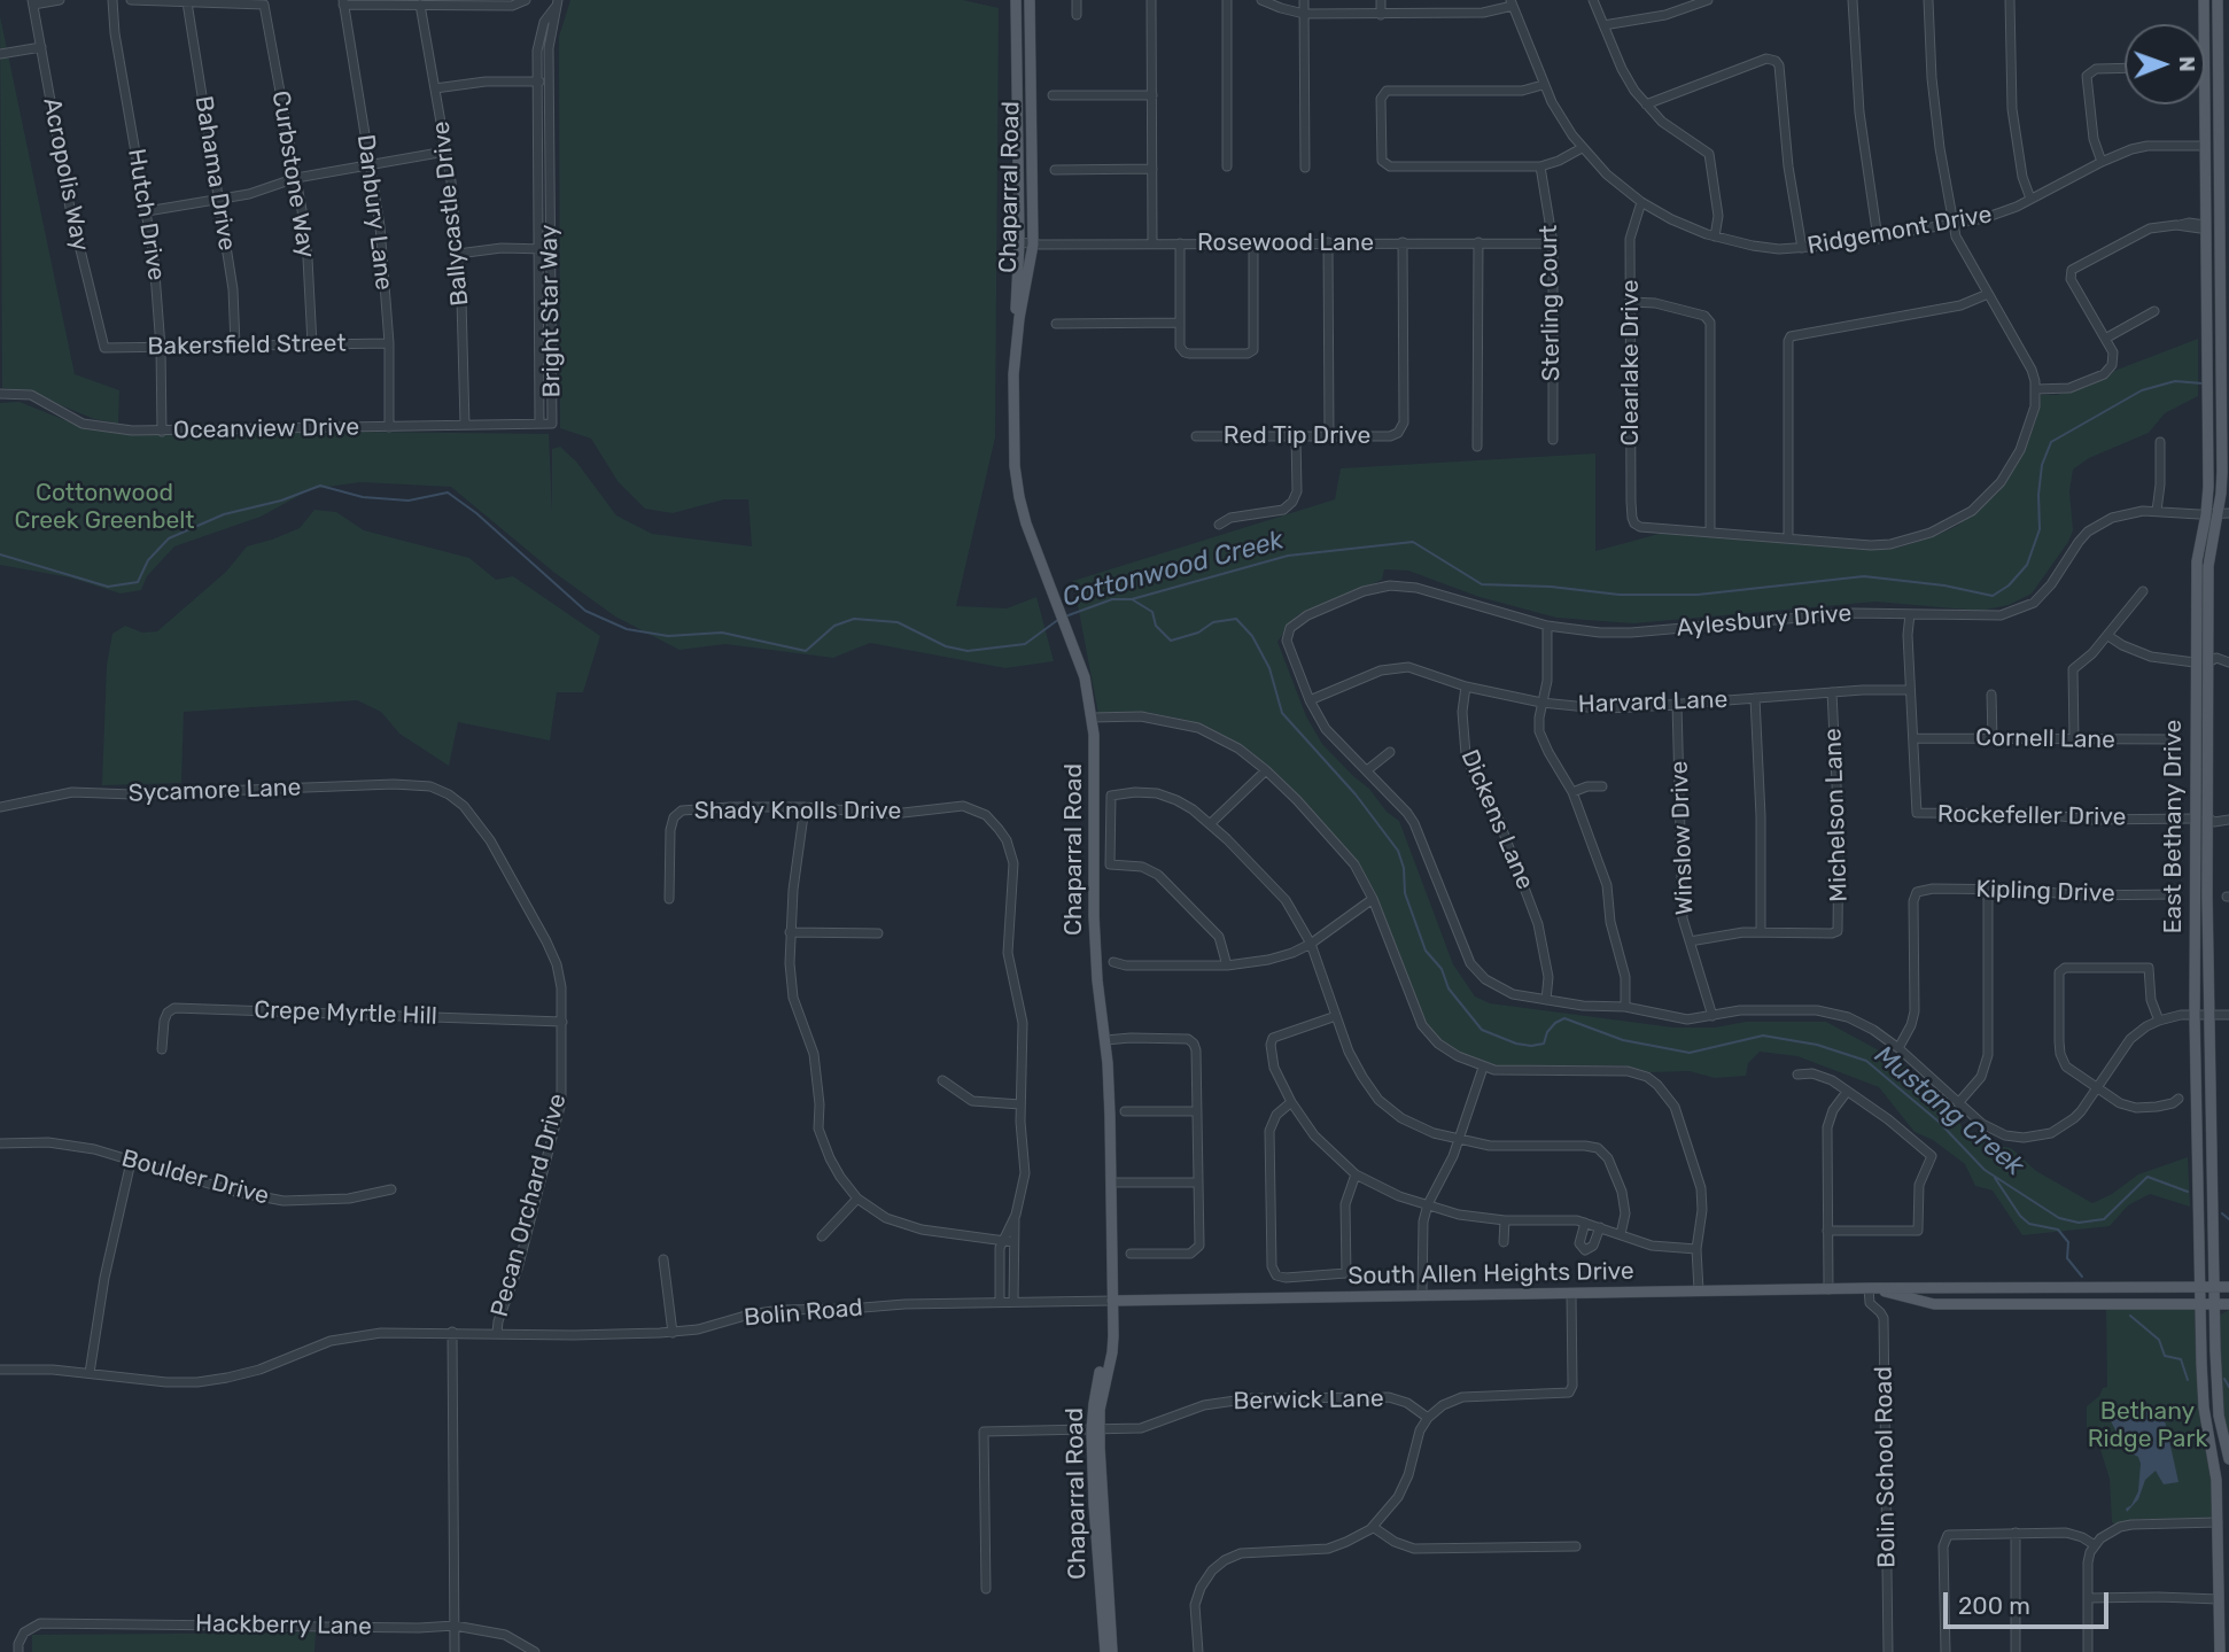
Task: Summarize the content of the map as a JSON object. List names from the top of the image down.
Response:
{
  "streets": {
    "main road": ["Chaparral Road", "East Bethany Drive", "South Allen Heights Drive"],
    "street": [
      "Bahama Drive",
      "Acropolis Way",
      "Curbstone Way",
      "Danbury Lane",
      "Ballycastle Drive",
      "Hutch Drive",
      "Ridgemont Drive",
      "Rosewood Lane",
      "Sterling Court",
      "Bright Star Way",
      "Bakersfield Street",
      "Clearlake Drive",
      "Oceanview Drive",
      "Red Tip Drive",
      "Aylesbury Drive",
      "Harvard Lane",
      "Cornell Lane",
      "Sycamore Lane",
      "Shady Knolls Drive",
      "Michelson Lane",
      "Rockefeller Drive",
      "Dickens Lane",
      "Winslow Drive",
      "Kipling Drive",
      "Crepe Myrtle Hill",
      "Boulder Drive",
      "Pecan Orchard Drive",
      "Bolin Road",
      "Berwick Lane",
      "Bolin School Road",
      "Hackberry Lane"
    ]
  },
  "crossings": [
    ["Bahama Drive", "Curbstone Way"],
    ["Bahama Drive", "Bakersfield Street"],
    ["Acropolis Way", "Bakersfield Street"],
    ["Curbstone Way", "Bakersfield Street"],
    ["Chaparral Road", "Rosewood Lane"],
    ["Chaparral Road", "South Allen Heights Drive"],
    ["Chaparral Road", "Bolin Road"],
    ["Chaparral Road", "Berwick Lane"],
    ["Danbury Lane", "Bakersfield Street"],
    ["Danbury Lane", "Oceanview Drive"],
    ["Ballycastle Drive", "Oceanview Drive"],
    ["Hutch Drive", "Bakersfield Street"],
    ["Hutch Drive", "Oceanview Drive"],
    ["Ridgemont Drive", "Clearlake Drive"],
    ["Ridgemont Drive", "East Bethany Drive"],
    ["Rosewood Lane", "Sterling Court"],
    ["Rosewood Lane", "Red Tip Drive"],
    ["Bright Star Way", "Oceanview Drive"],
    ["Aylesbury Drive", "Harvard Lane"],
    ["Aylesbury Drive", "East Bethany Drive"],
    ["Harvard Lane", "Michelson Lane"],
    ["Harvard Lane", "Dickens Lane"],
    ["Harvard Lane", "Winslow Drive"],
    ["Cornell Lane", "Rockefeller Drive"],
    ["Sycamore Lane", "Pecan Orchard Drive"],
    ["Rockefeller Drive", "East Bethany Drive"],
    ["East Bethany Drive", "South Allen Heights Drive"],
    ["Crepe Myrtle Hill", "Pecan Orchard Drive"],
    ["Pecan Orchard Drive", "Bolin Road"],
    ["South Allen Heights Drive", "Bolin Road"],
    ["South Allen Heights Drive", "Bolin School Road"]
  ],
  "water": ["Cottonwood Creek", "Mustang Creek"],
  "parks": ["Cottonwood Creek Greenbelt", "Bethany Ridge Park"],
  "scale_bar": "200 m",
  "north": "right"
}
